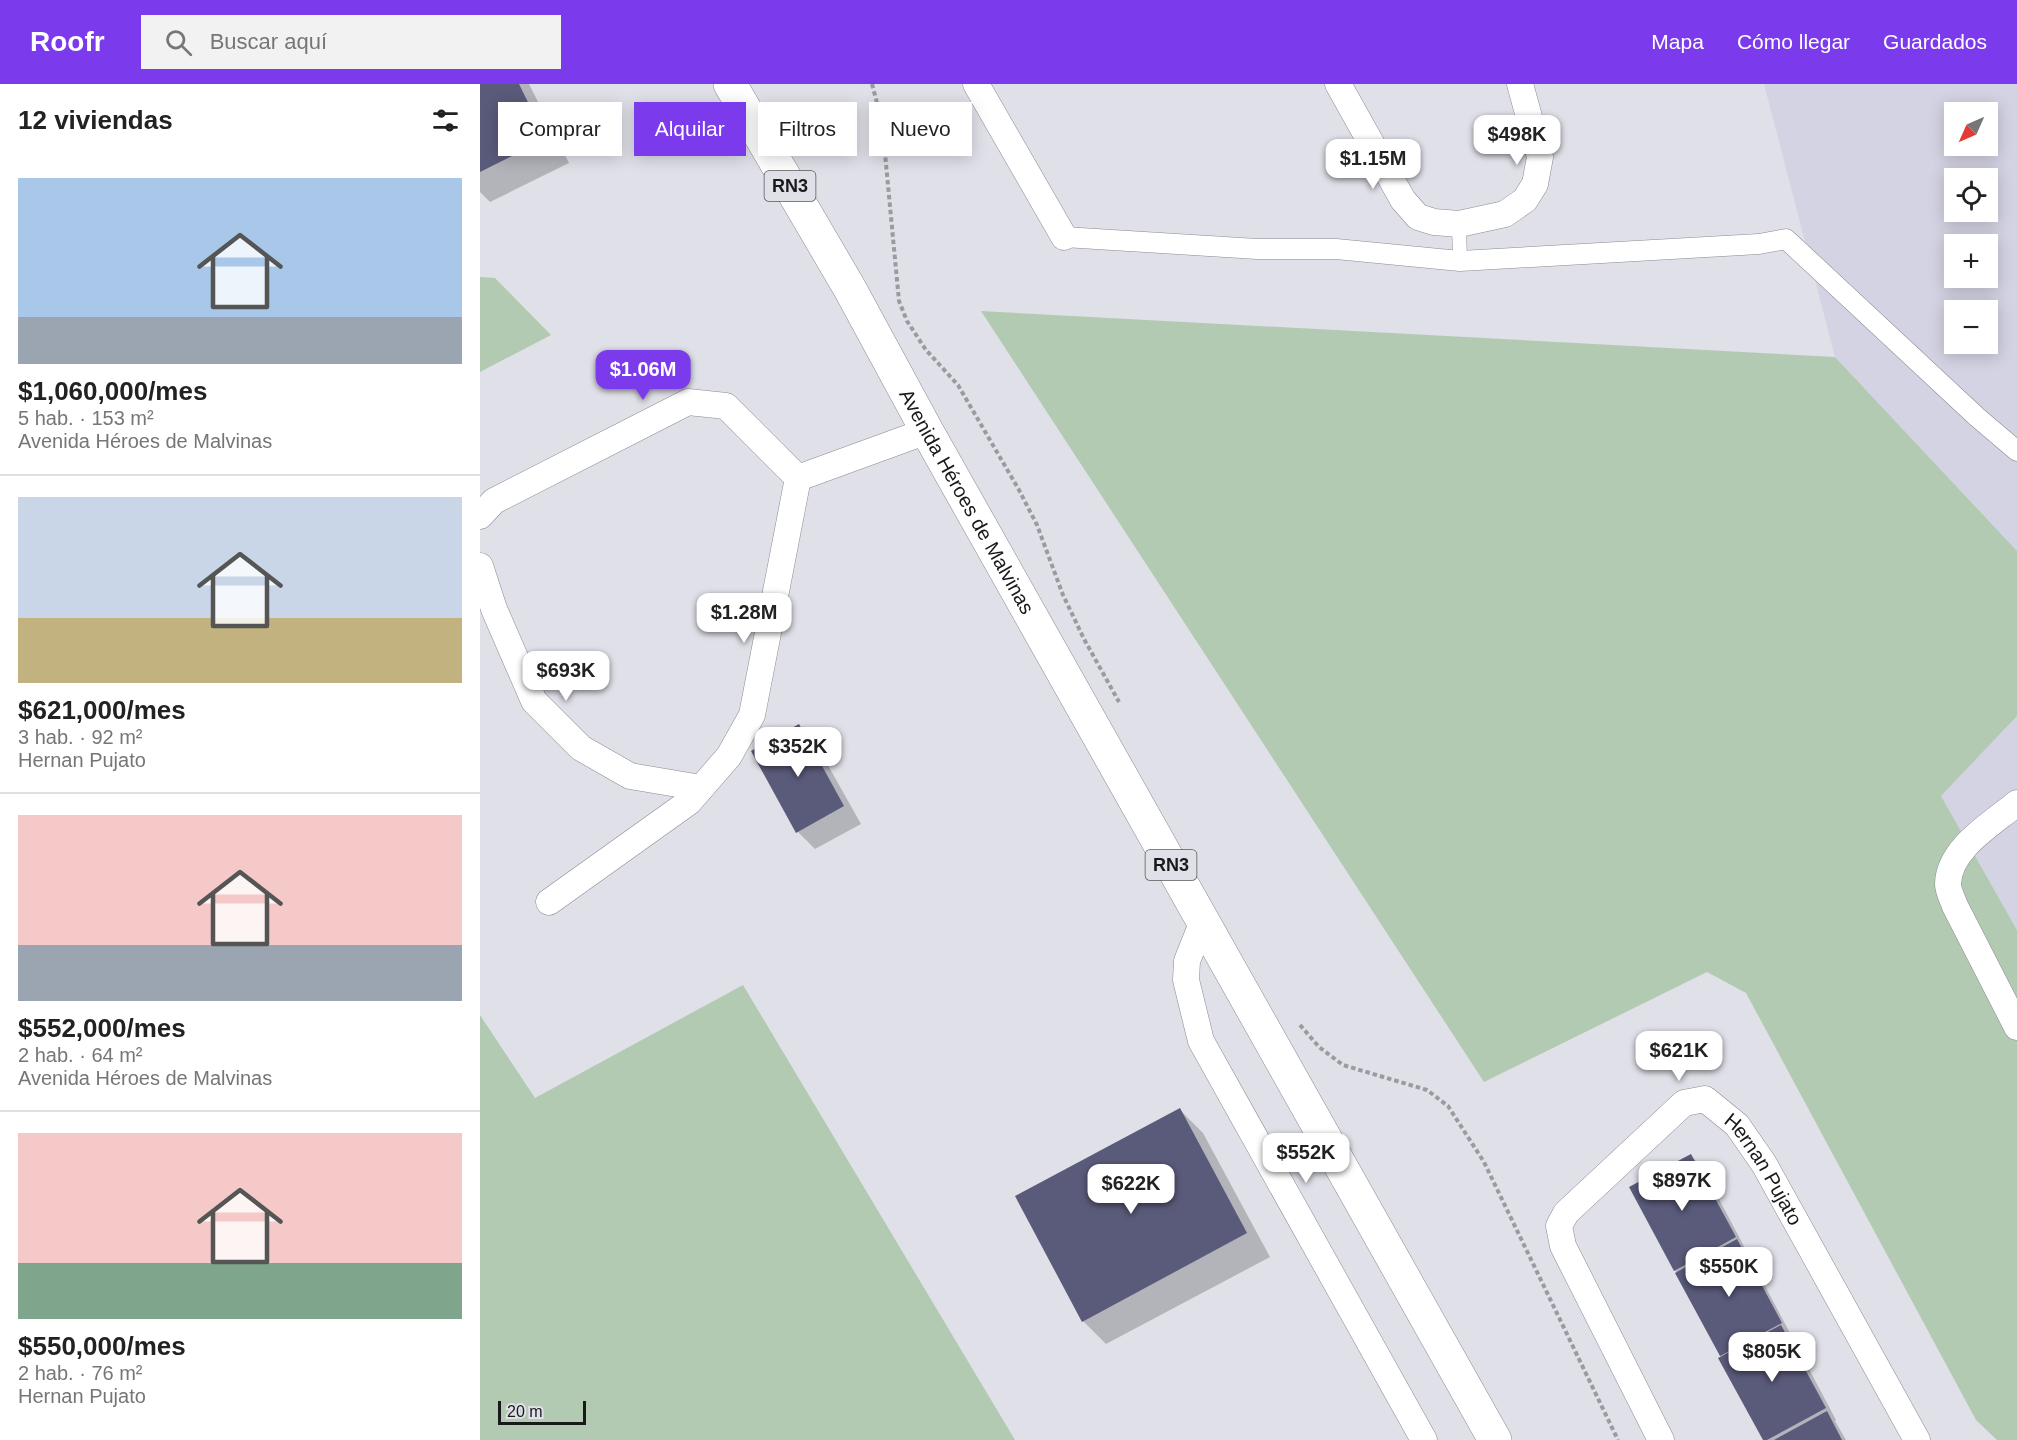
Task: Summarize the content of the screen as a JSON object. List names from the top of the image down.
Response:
{
  "streets": {
    "highway": ["RN3", "Avenida Héroes de Malvinas"],
    "street": ["Hernan Pujato"]
  },
  "scale_bar": "20 m",
  "north": "bottom left",
  "page": {
    "header": "Roofr",
    "search": "Buscar aquí",
    "nav": ["Mapa", "Cómo llegar", "Guardados"],
    "heading": "12 viviendas",
    "map_buttons": ["+", "−"],
    "chip": [
      "Comprar",
      "Alquilar",
      "Filtros",
      "Nuevo"
    ],
    "price": [
      "$498K",
      "$1.15M",
      "$1.06M",
      "$1.28M",
      "$693K",
      "$352K",
      "$621K",
      "$552K",
      "$897K",
      "$622K",
      "$550K",
      "$805K"
    ],
    "list": [
      {
        "name": "$1,060,000/mes",
        "note": "5 hab. · 153 m² · Avenida Héroes de Malvinas"
      },
      {
        "name": "$621,000/mes",
        "note": "3 hab. · 92 m² · Hernan Pujato"
      },
      {
        "name": "$552,000/mes",
        "note": "2 hab. · 64 m² · Avenida Héroes de Malvinas"
      },
      {
        "name": "$550,000/mes",
        "note": "2 hab. · 76 m² · Hernan Pujato"
      }
    ],
    "scale": "20 m"
  }
}
